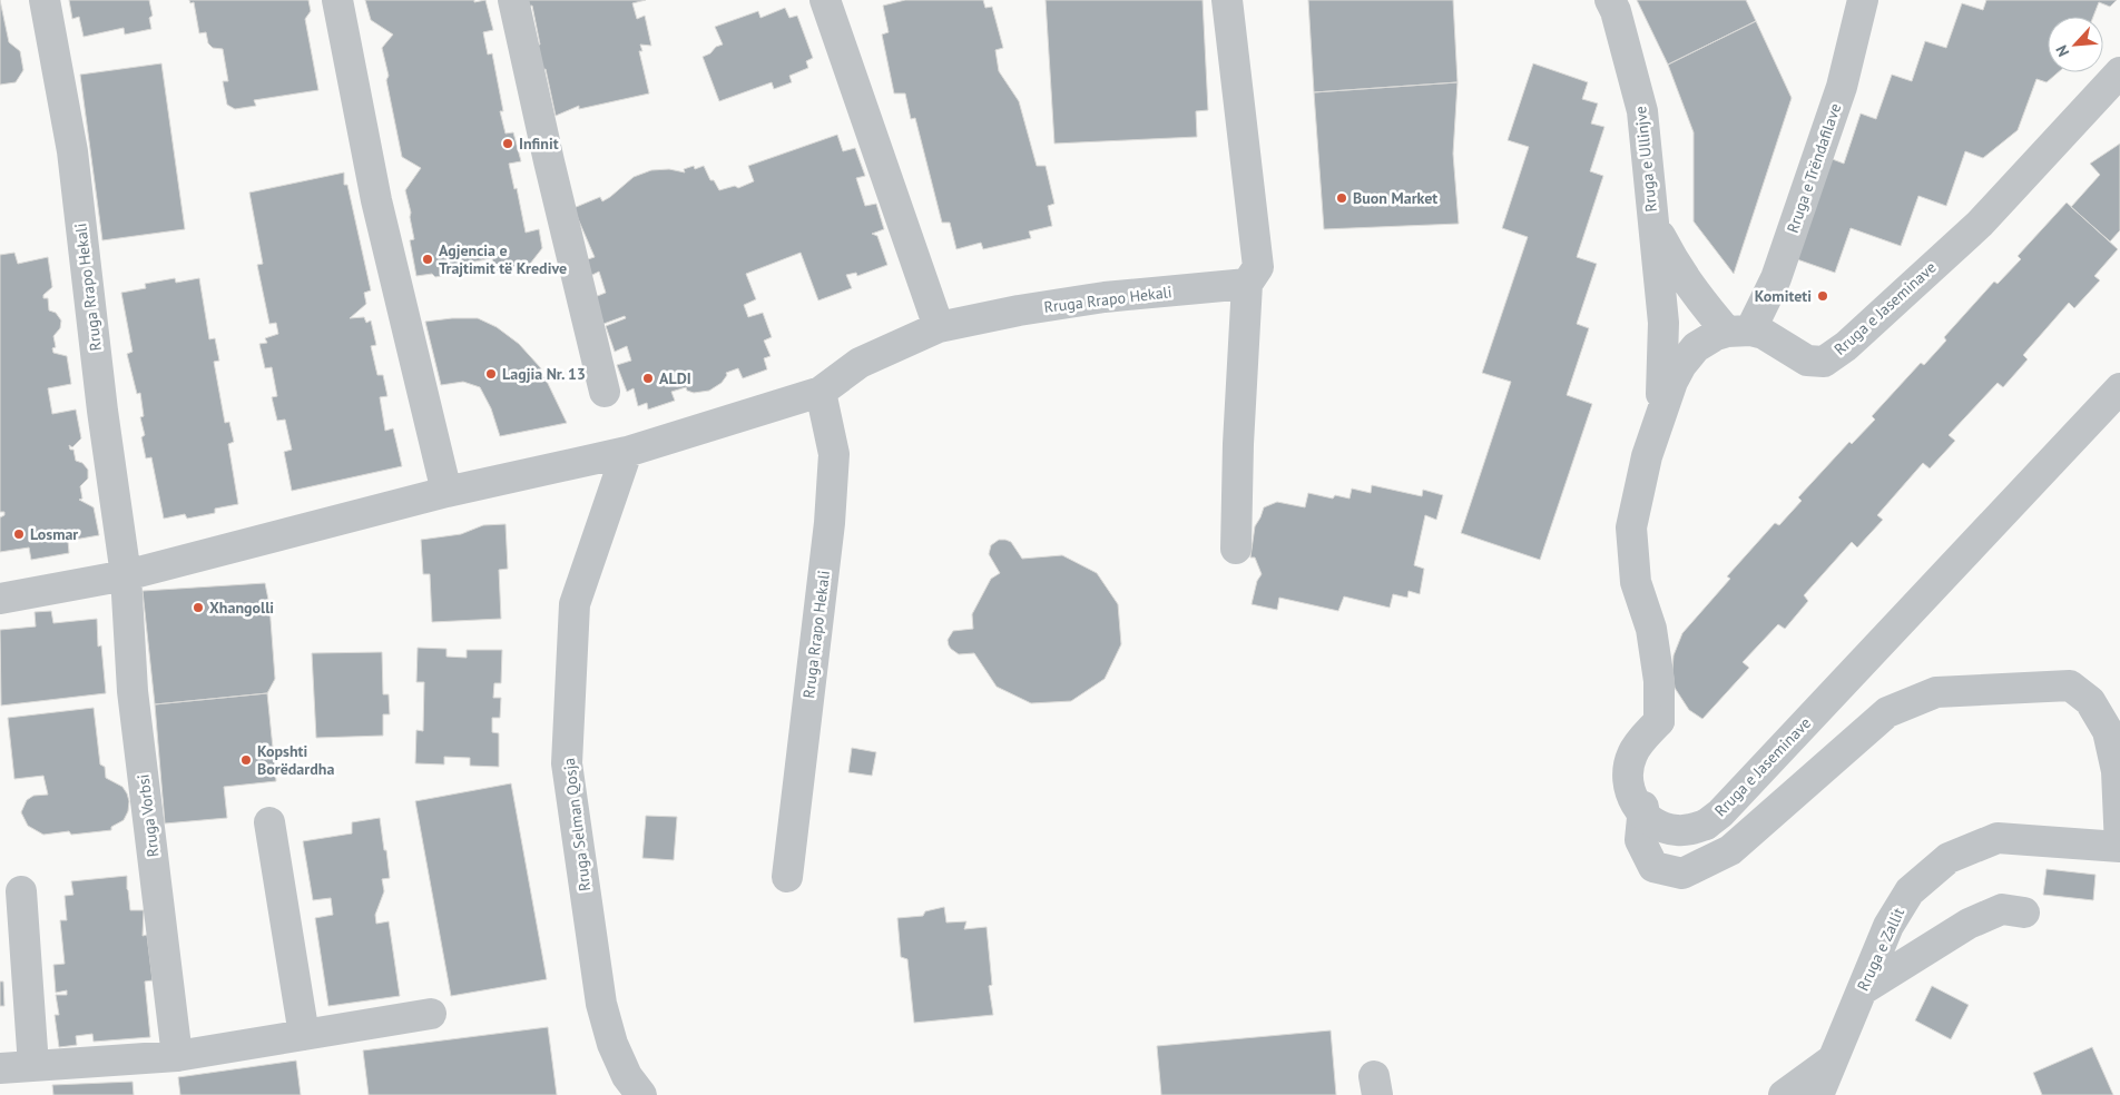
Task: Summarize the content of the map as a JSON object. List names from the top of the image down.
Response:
{
  "streets": {
    "street": [
      "Rruga e Ullinjve",
      "Rruga e Trëndafilave",
      "Rruga Rrapo Hekali",
      "Rruga e Jaseminave",
      "Rruga Vorbsi",
      "Rruga Selman Qosja",
      "Rruga e Zallit"
    ]
  },
  "crossings": [
    ["Rruga e Ullinjve", "Rruga e Trëndafilave"],
    ["Rruga e Ullinjve", "Rruga e Jaseminave"],
    ["Rruga e Trëndafilave", "Rruga e Jaseminave"],
    ["Rruga Rrapo Hekali", "Rruga Vorbsi"],
    ["Rruga Rrapo Hekali", "Rruga Selman Qosja"]
  ],
  "places": [
    "Infinit",
    "Buon Market",
    "Agjencia e Trajtimit të Kredive",
    "Komiteti",
    "Lagjia Nr. 13",
    "ALDI",
    "Losmar",
    "Xhangolli",
    "Kopshti Borëdardha"
  ],
  "north": "bottom left"
}
